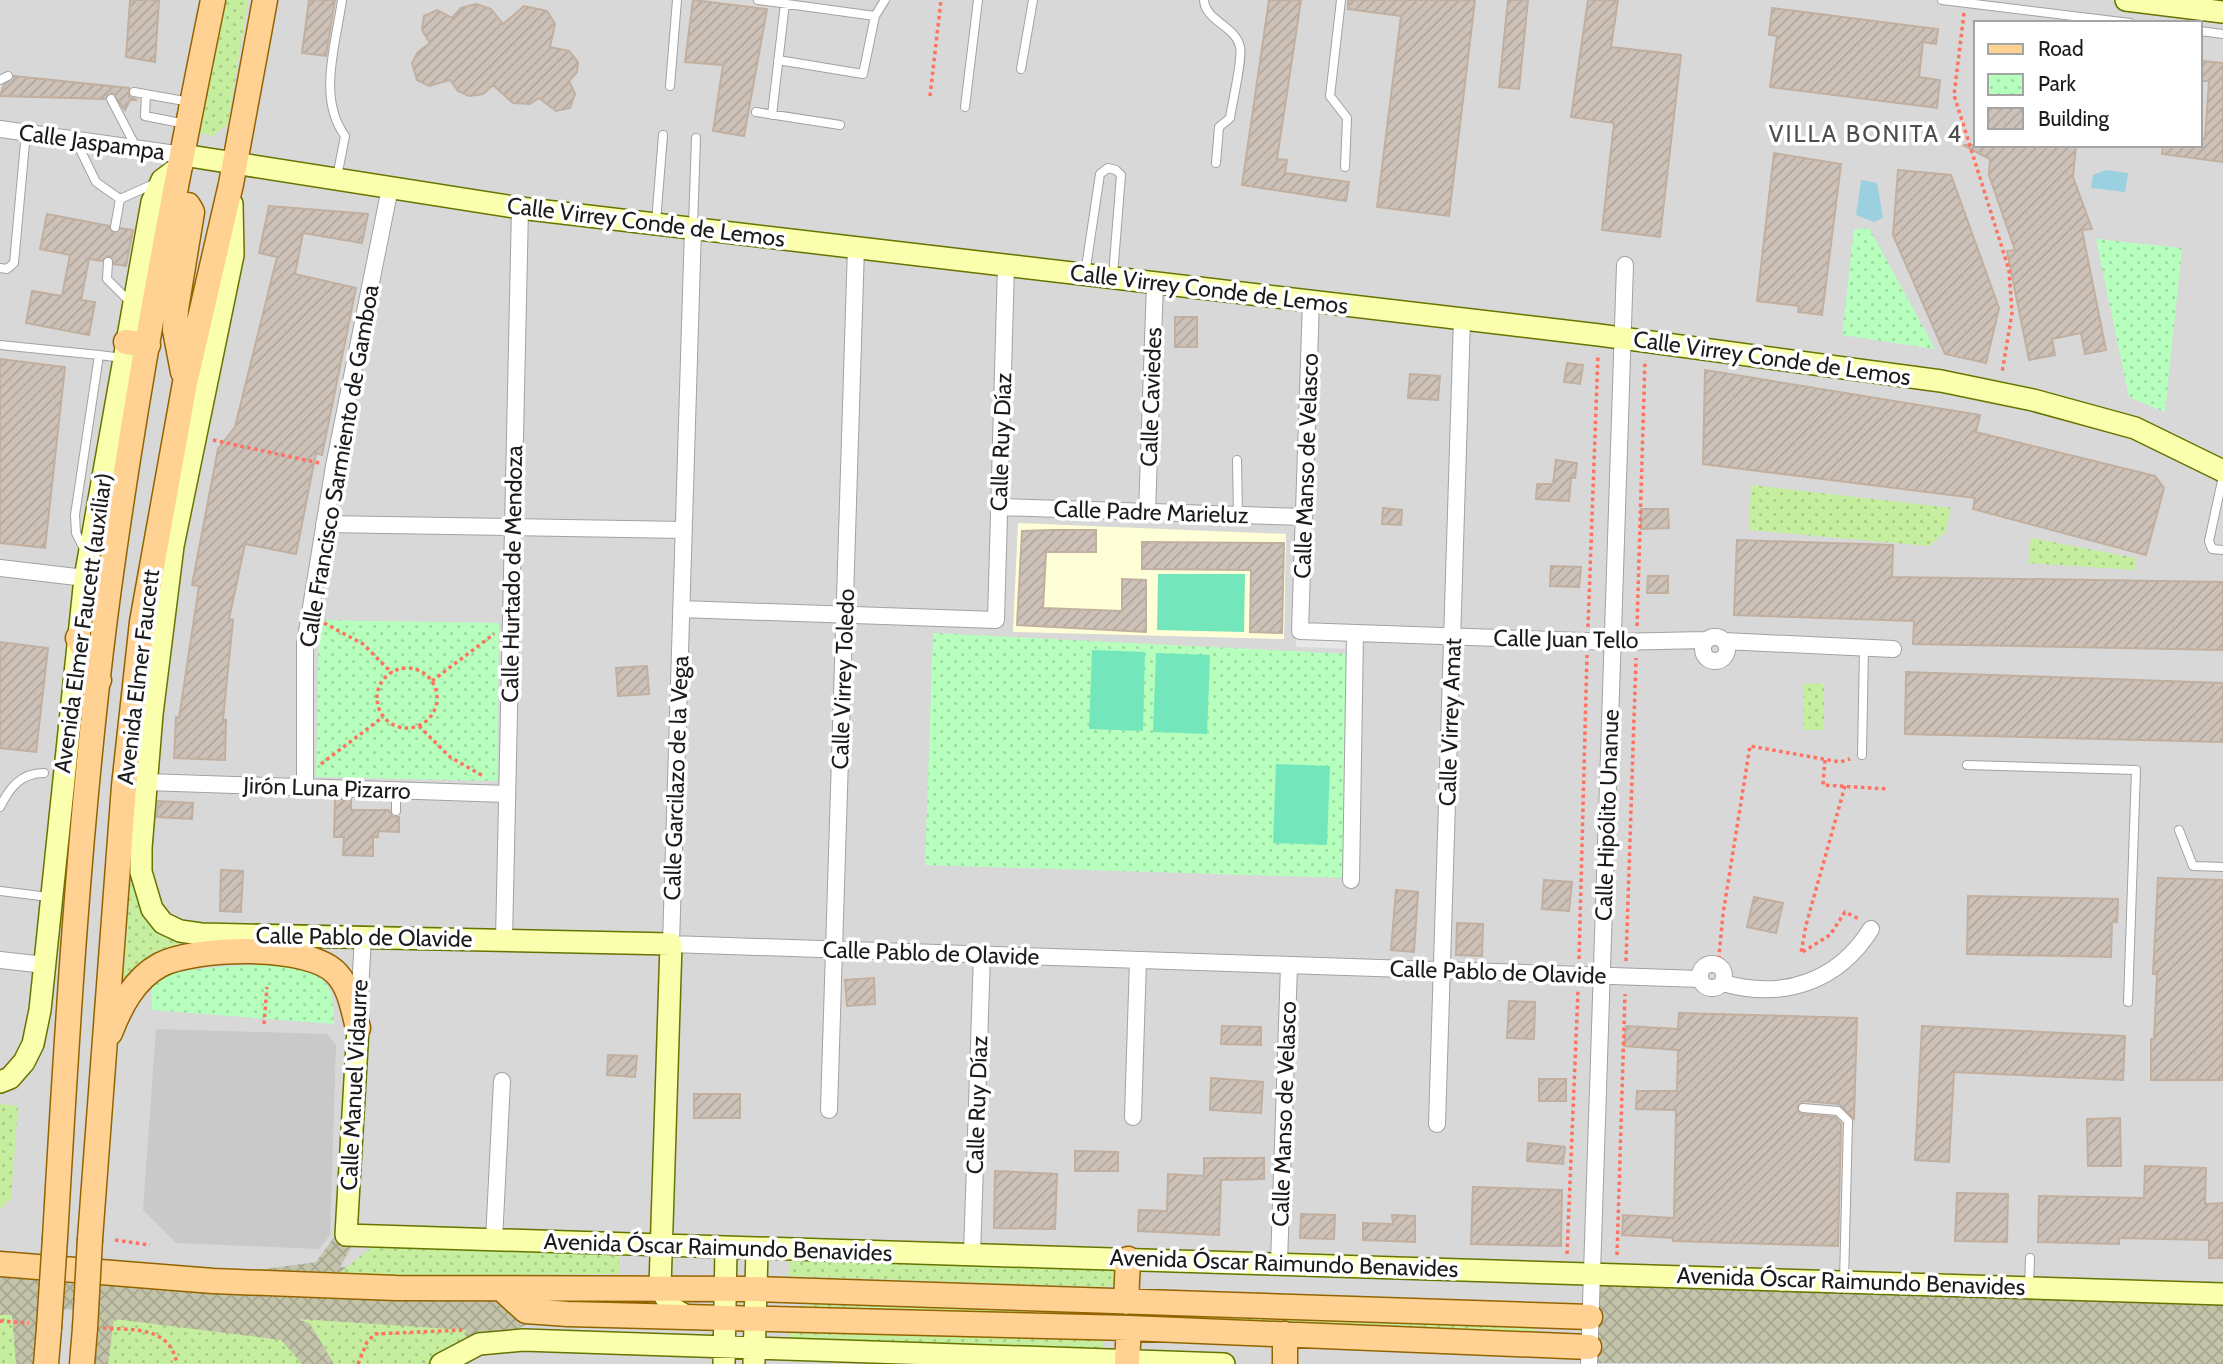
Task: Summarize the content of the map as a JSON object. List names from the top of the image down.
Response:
{
  "streets": {
    "main road": ["Avenida Elmer Faucett", "Avenida Óscar Raimundo Benavides"],
    "street": [
      "Calle Jaspampa",
      "Calle Virrey Conde de Lemos",
      "Calle Caviedes",
      "Calle Ruy Díaz",
      "Calle Francisco Sarmiento de Gamboa",
      "Calle Manso de Velasco",
      "Calle Padre Marieluz",
      "Calle Hurtado de Mendoza",
      "Avenida Elmer Faucett (auxiliar)",
      "Calle Juan Tello",
      "Calle Virrey Toledo",
      "Calle Virrey Amat",
      "Calle Garcilazo de la Vega",
      "Jirón Luna Pizarro",
      "Calle Hipólito Unanue",
      "Calle Pablo de Olavide",
      "Calle Manuel Vidaurre"
    ]
  },
  "crossings": [
    ["Calle Jaspampa", "Calle Virrey Conde de Lemos"],
    ["Calle Jaspampa", "Avenida Elmer Faucett (auxiliar)"],
    ["Calle Jaspampa", "Avenida Elmer Faucett"],
    ["Calle Virrey Conde de Lemos", "Calle Caviedes"],
    ["Calle Virrey Conde de Lemos", "Calle Ruy Díaz"],
    ["Calle Virrey Conde de Lemos", "Calle Francisco Sarmiento de Gamboa"],
    ["Calle Virrey Conde de Lemos", "Calle Manso de Velasco"],
    ["Calle Virrey Conde de Lemos", "Calle Hurtado de Mendoza"],
    ["Calle Virrey Conde de Lemos", "Avenida Elmer Faucett (auxiliar)"],
    ["Calle Virrey Conde de Lemos", "Avenida Elmer Faucett"],
    ["Calle Virrey Conde de Lemos", "Calle Virrey Toledo"],
    ["Calle Virrey Conde de Lemos", "Calle Virrey Amat"],
    ["Calle Virrey Conde de Lemos", "Calle Garcilazo de la Vega"],
    ["Calle Virrey Conde de Lemos", "Calle Hipólito Unanue"],
    ["Calle Caviedes", "Calle Padre Marieluz"],
    ["Calle Ruy Díaz", "Calle Padre Marieluz"],
    ["Calle Ruy Díaz", "Calle Virrey Toledo"],
    ["Calle Ruy Díaz", "Calle Pablo de Olavide"],
    ["Calle Ruy Díaz", "Avenida Óscar Raimundo Benavides"],
    ["Calle Francisco Sarmiento de Gamboa", "Jirón Luna Pizarro"],
    ["Calle Manso de Velasco", "Calle Padre Marieluz"],
    ["Calle Manso de Velasco", "Calle Juan Tello"],
    ["Calle Manso de Velasco", "Calle Pablo de Olavide"],
    ["Calle Manso de Velasco", "Avenida Óscar Raimundo Benavides"],
    ["Calle Hurtado de Mendoza", "Jirón Luna Pizarro"],
    ["Calle Hurtado de Mendoza", "Calle Pablo de Olavide"],
    ["Avenida Elmer Faucett (auxiliar)", "Avenida Elmer Faucett"],
    ["Calle Juan Tello", "Calle Virrey Amat"],
    ["Calle Juan Tello", "Calle Hipólito Unanue"],
    ["Calle Virrey Toledo", "Calle Pablo de Olavide"],
    ["Calle Virrey Amat", "Calle Pablo de Olavide"],
    ["Calle Garcilazo de la Vega", "Calle Pablo de Olavide"],
    ["Calle Garcilazo de la Vega", "Avenida Óscar Raimundo Benavides"],
    ["Jirón Luna Pizarro", "Calle Pablo de Olavide"],
    ["Calle Hipólito Unanue", "Calle Pablo de Olavide"],
    ["Calle Hipólito Unanue", "Avenida Óscar Raimundo Benavides"],
    ["Calle Pablo de Olavide", "Calle Manuel Vidaurre"],
    ["Calle Manuel Vidaurre", "Avenida Óscar Raimundo Benavides"]
  ],
  "districts": ["VILLA BONITA 4"],
  "legend": ["Road", "Park", "Building"]
}
